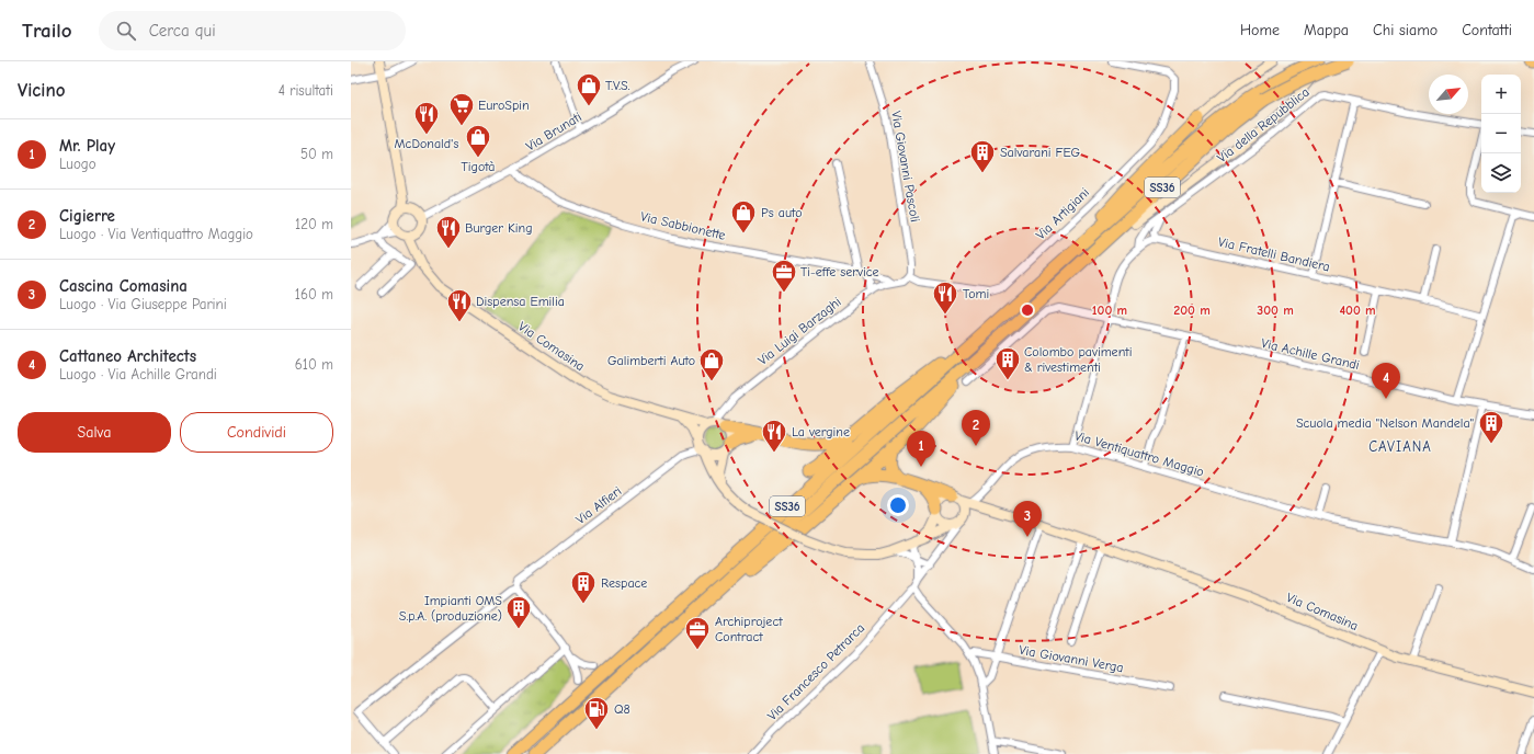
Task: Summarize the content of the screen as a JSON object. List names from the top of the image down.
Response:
{
  "streets": {
    "highway": ["SS36"],
    "main road": ["Via Comasina"],
    "street": [
      "Via della Repubblica",
      "Via Brunati",
      "Via Giovanni Pascoli",
      "Via Artigiani",
      "Via Sabbionette",
      "Via Fratelli Bandiera",
      "Via Luigi Barzaghi",
      "Via Achille Grandi",
      "Via Ventiquattro Maggio",
      "Via Alfieri",
      "Via Giovanni Verga",
      "Via Francesco Petrarca"
    ]
  },
  "crossings": [
    ["Via Brunati", "Via Sabbionette"],
    ["Via Brunati", "Via Comasina"],
    ["Via Giovanni Pascoli", "Via Artigiani"],
    ["Via Sabbionette", "Via Luigi Barzaghi"],
    ["Via Luigi Barzaghi", "Via Comasina"],
    ["Via Luigi Barzaghi", "Via Alfieri"],
    ["Via Comasina", "Via Ventiquattro Maggio"],
    ["Via Comasina", "Via Alfieri"]
  ],
  "districts": ["CAVIANA"],
  "places": {
    "shop": [
      "T.V.S.",
      "Tigotà",
      "Ps auto",
      "Galimberti Auto"
    ],
    "supermarket": ["EuroSpin"],
    "restaurant": [
      "McDonald's",
      "Burger King",
      "Tomi",
      "Dispensa Emilia",
      "La vergine"
    ],
    "building": [
      "Salvarani FEG",
      "Colombo pavimenti & rivestimenti",
      "Scuola media \"Nelson Mandela\"",
      "Respace",
      "Impianti OMS S.p.A. (produzione)"
    ],
    "office": ["Ti-effe service", "Archiproject Contract"],
    "fuel station": ["Q8"]
  },
  "north": "top right",
  "page": {
    "header": "Trailo",
    "search": "Cerca qui",
    "nav": [
      "Home",
      "Mappa",
      "Chi siamo",
      "Contatti"
    ],
    "heading": ["Vicino", "4 risultati"],
    "map_buttons": ["+", "−"],
    "list": [
      {
        "mark": "1",
        "name": "Mr. Play",
        "note": "Luogo",
        "value": "50 m"
      },
      {
        "mark": "2",
        "name": "Cigierre",
        "note": "Luogo · Via Ventiquattro Maggio",
        "value": "120 m"
      },
      {
        "mark": "3",
        "name": "Cascina Comasina",
        "note": "Luogo · Via Giuseppe Parini",
        "value": "160 m"
      },
      {
        "mark": "4",
        "name": "Cattaneo Architects",
        "note": "Luogo · Via Achille Grandi",
        "value": "610 m"
      }
    ],
    "pins": [
      "4",
      "2",
      "1",
      "3"
    ],
    "buttons": ["Salva", "Condividi"]
  },
  "rings": [
    "100 m",
    "200 m",
    "300 m",
    "400 m"
  ]
}
